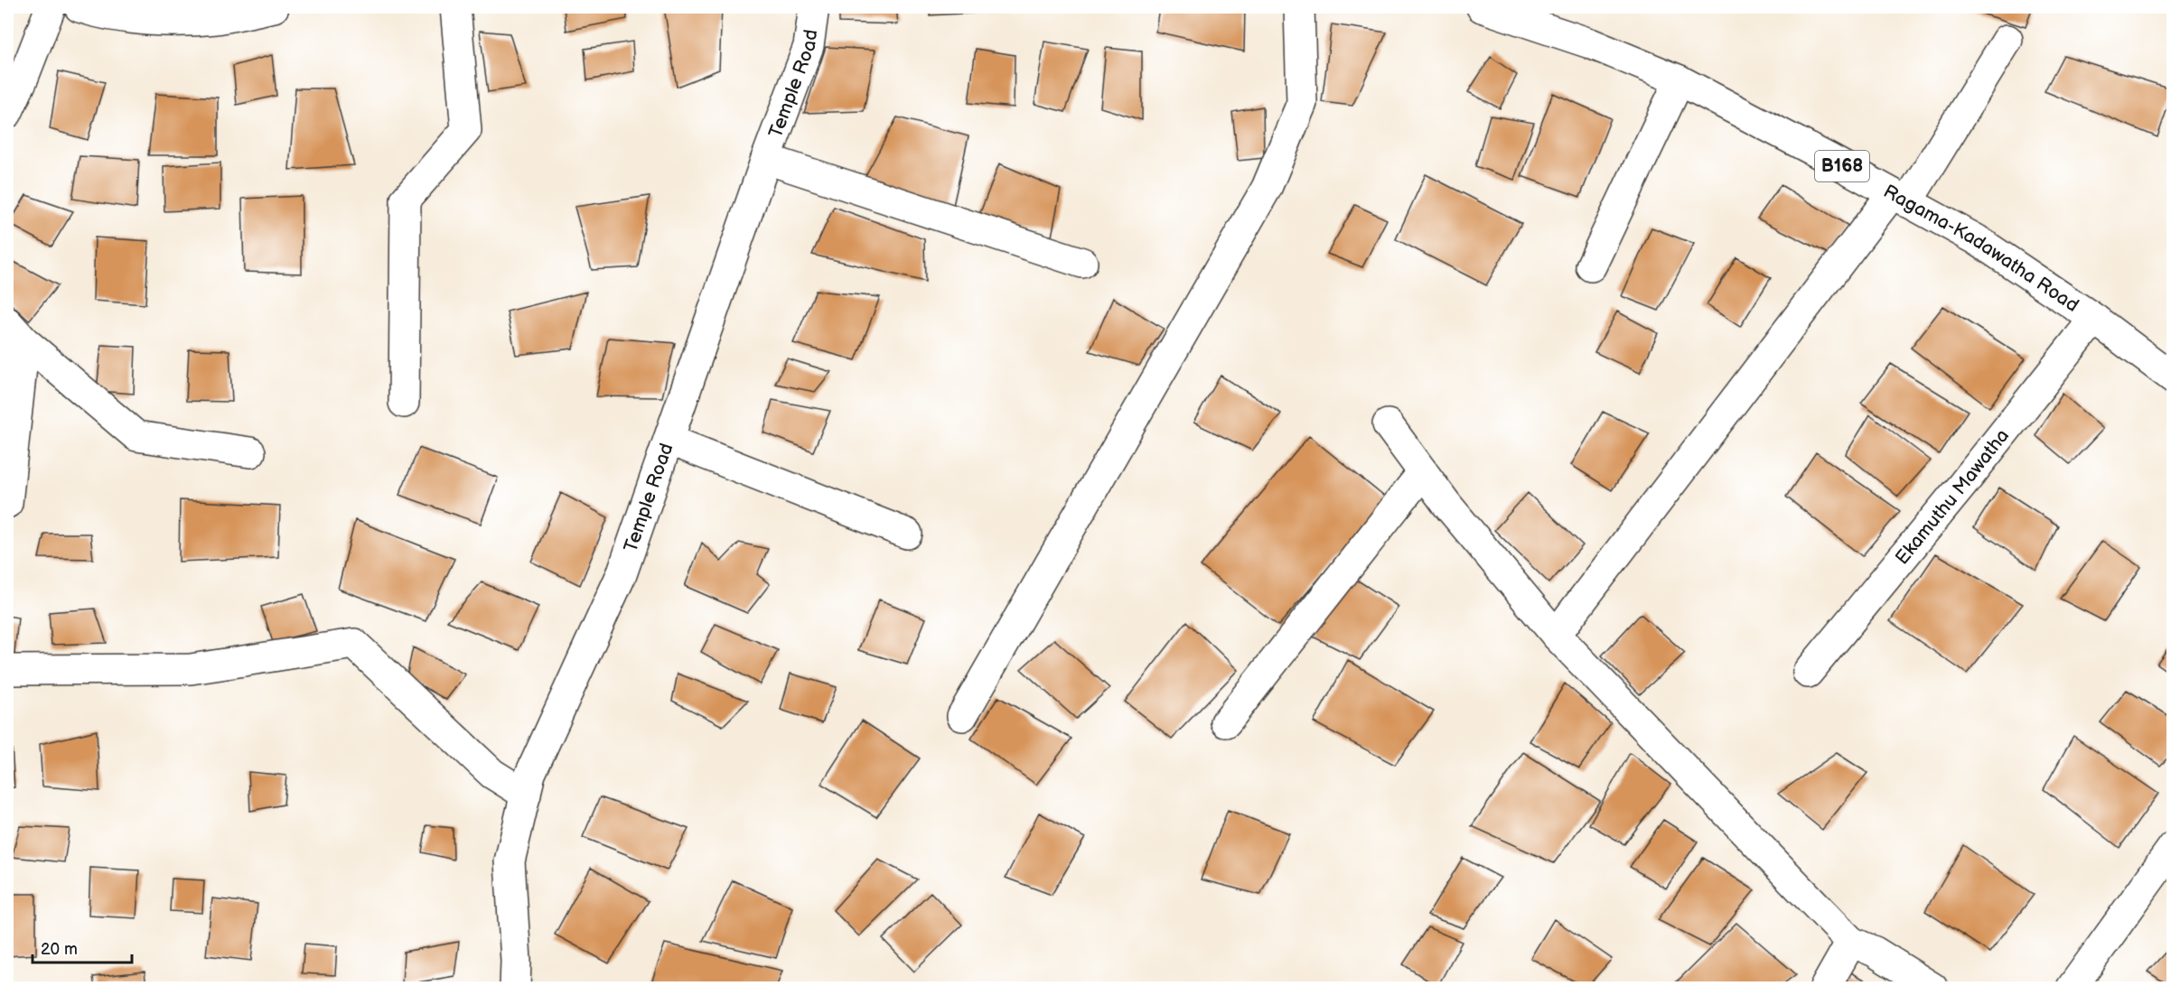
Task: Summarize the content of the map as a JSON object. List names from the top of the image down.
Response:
{
  "streets": {
    "street": [
      "Temple Road",
      "B168",
      "Ragama-Kadawatha Road",
      "Ekamuthu Mawatha"
    ]
  },
  "crossings": [
    ["Ragama-Kadawatha Road", "Ekamuthu Mawatha"]
  ],
  "scale_bar": "20 m"
}
